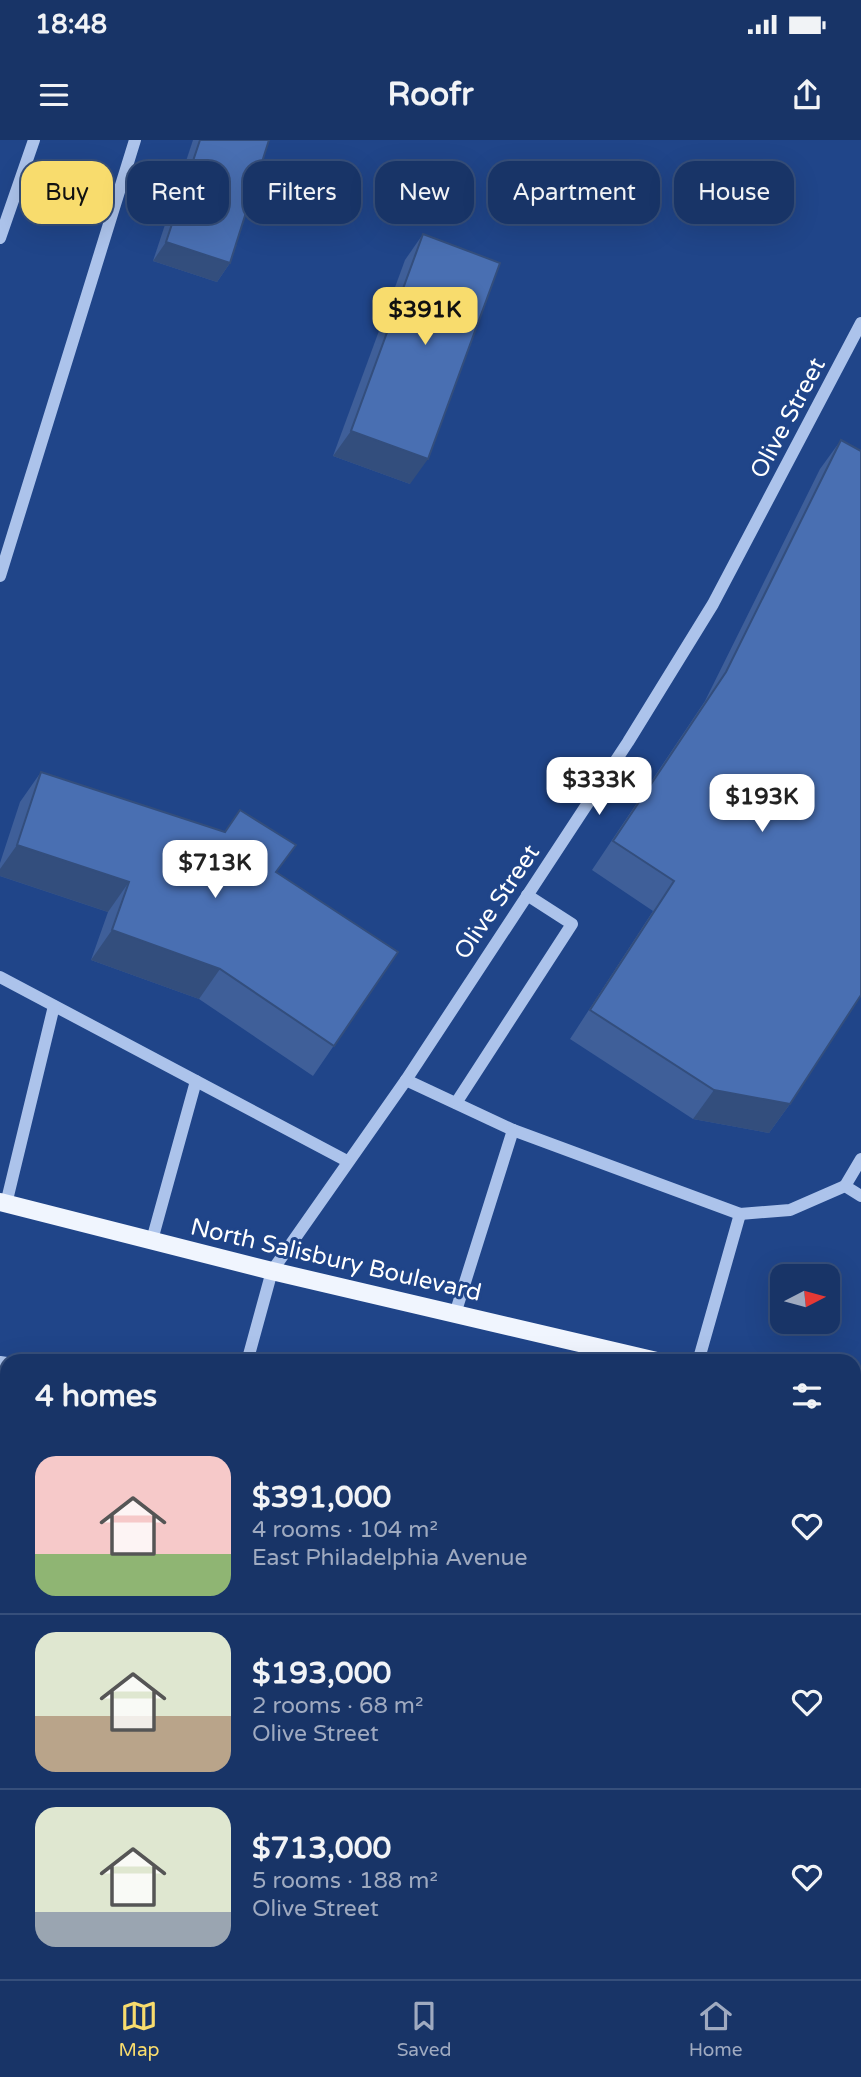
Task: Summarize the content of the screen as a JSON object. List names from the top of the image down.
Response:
{
  "streets": {
    "main road": ["North Salisbury Boulevard"],
    "street": ["Olive Street"]
  },
  "crossings": [
    ["Olive Street", "North Salisbury Boulevard"]
  ],
  "north": "right",
  "page": {
    "status": "18:48",
    "header": "Roofr",
    "chip": [
      "Buy",
      "Rent",
      "Filters",
      "New",
      "Apartment",
      "House"
    ],
    "price": [
      "$391K",
      "$333K",
      "$193K",
      "$713K"
    ],
    "heading": "4 homes",
    "list": [
      {
        "name": "$391,000",
        "note": "4 rooms · 104 m² · East Philadelphia Avenue"
      },
      {
        "name": "$193,000",
        "note": "2 rooms · 68 m² · Olive Street"
      },
      {
        "name": "$713,000",
        "note": "5 rooms · 188 m² · Olive Street"
      }
    ],
    "tabs": ["Map", "Saved", "Home"]
  }
}
